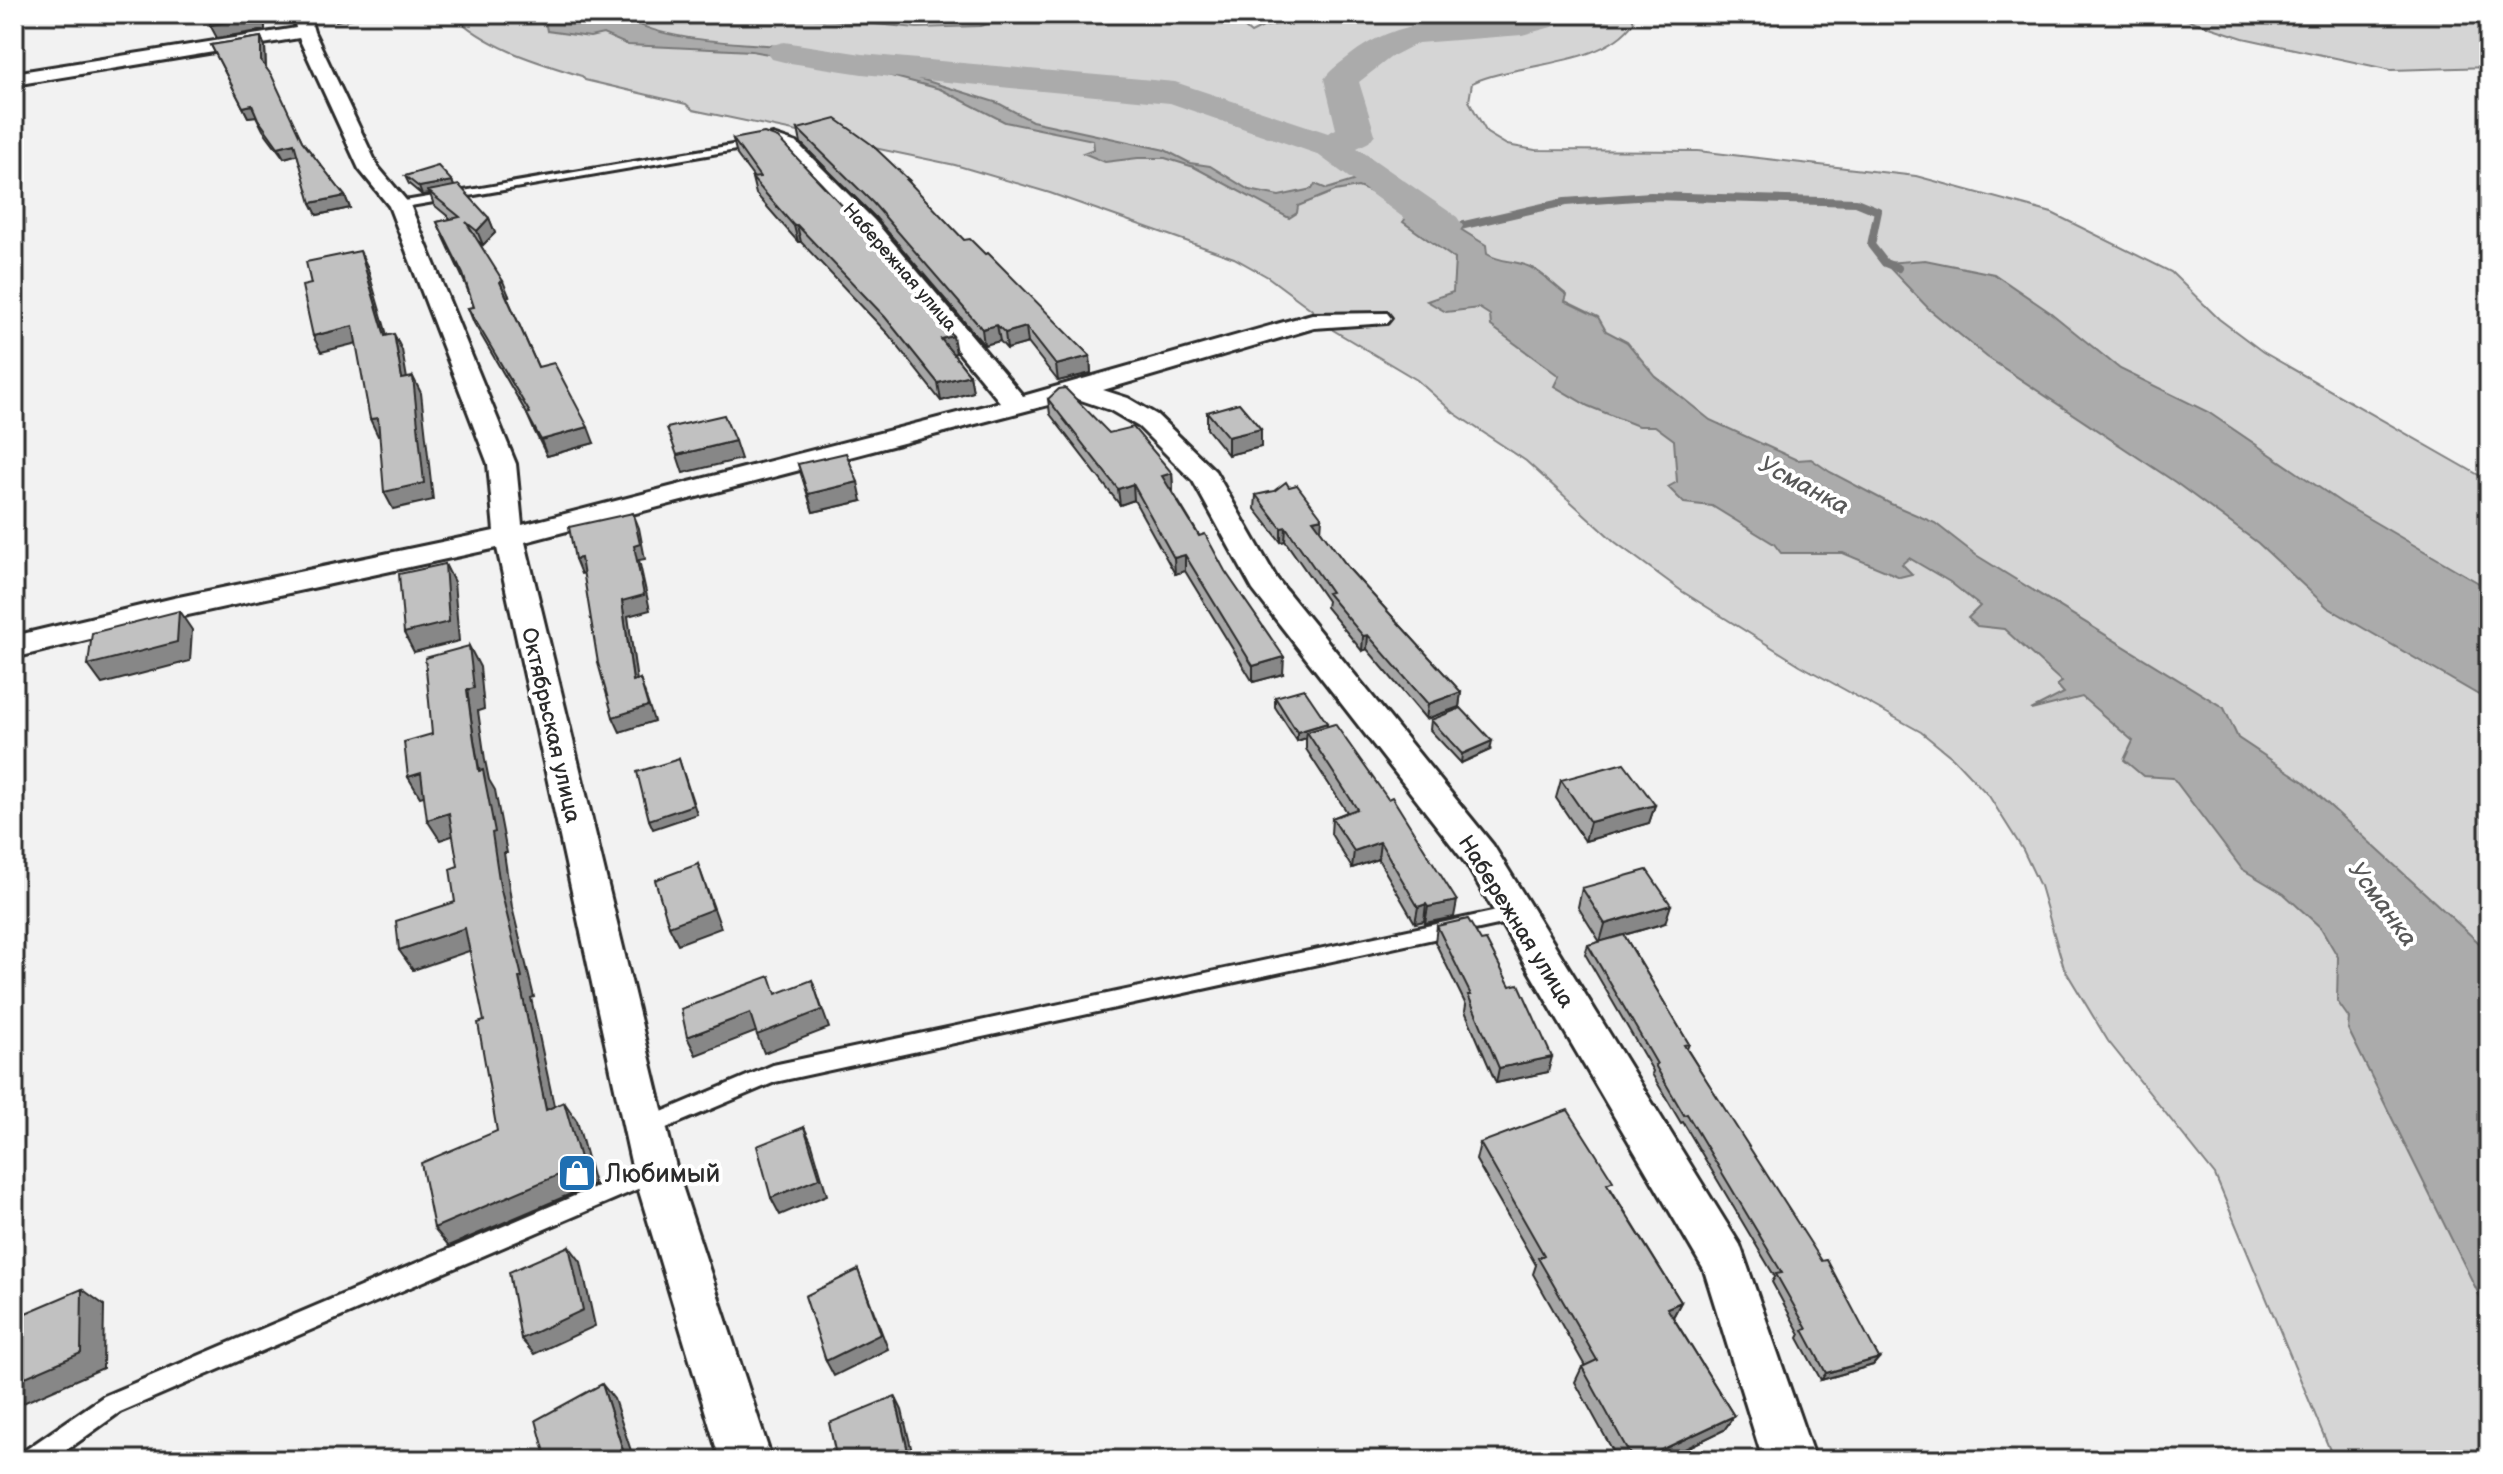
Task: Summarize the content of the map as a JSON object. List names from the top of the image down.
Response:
{
  "streets": {
    "street": ["Набережная улица", "Октябрьская улица"]
  },
  "water": ["Усманка"],
  "places": {
    "shop": ["Любимый"]
  }
}
